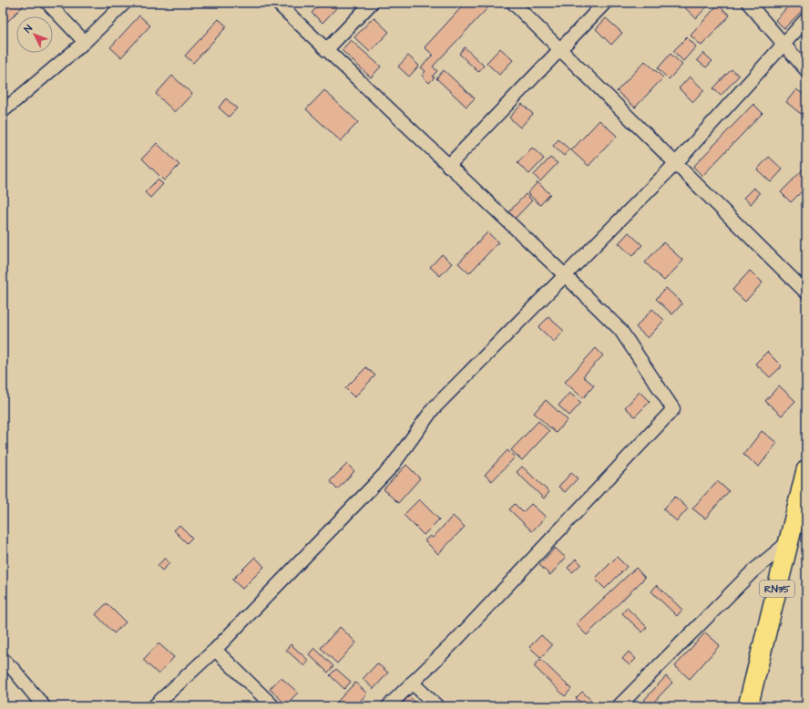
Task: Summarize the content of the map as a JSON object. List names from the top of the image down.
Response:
{
  "streets": {
    "main road": ["RN35"]
  },
  "north": "top left"
}
